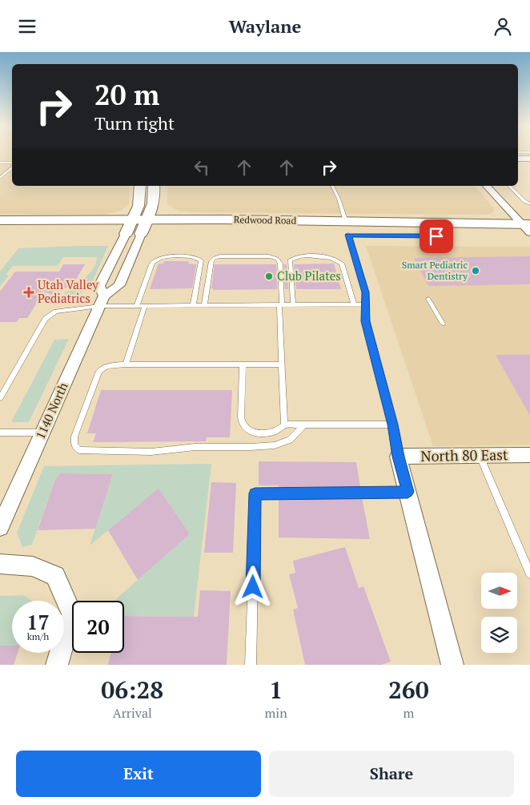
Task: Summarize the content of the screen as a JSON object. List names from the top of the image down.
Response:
{
  "streets": {
    "main road": ["Redwood Road"],
    "street": ["1140 North", "North 80 East"]
  },
  "crossings": [
    ["Redwood Road", "1140 North"]
  ],
  "places": {
    "other": ["Smart Pediatric Dentistry", "Club Pilates"],
    "health": ["Utah Valley Pediatrics"]
  },
  "north": "right",
  "page": {
    "header": "Waylane",
    "turn": ["20 m", "Turn right"],
    "speed": "17 km/h",
    "limit": "20",
    "eta": [
      "06:28",
      "Arrival",
      "1",
      "min",
      "260",
      "m"
    ],
    "buttons": ["Exit", "Share"]
  }
}
